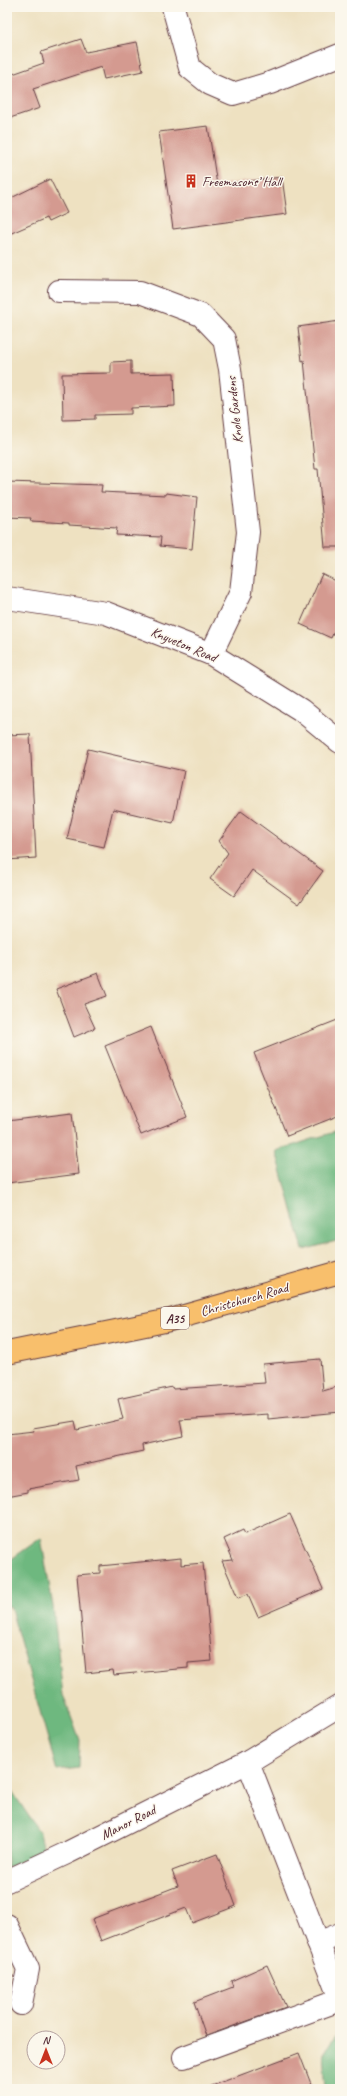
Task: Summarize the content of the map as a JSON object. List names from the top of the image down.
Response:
{
  "streets": {
    "main road": ["Christchurch Road", "A35"],
    "street": ["Knole Gardens", "Knyveton Road", "Manor Road"]
  },
  "crossings": [
    ["Knole Gardens", "Knyveton Road"]
  ],
  "places": {
    "building": ["Freemasons’ Hall"]
  },
  "north": "top"
}
